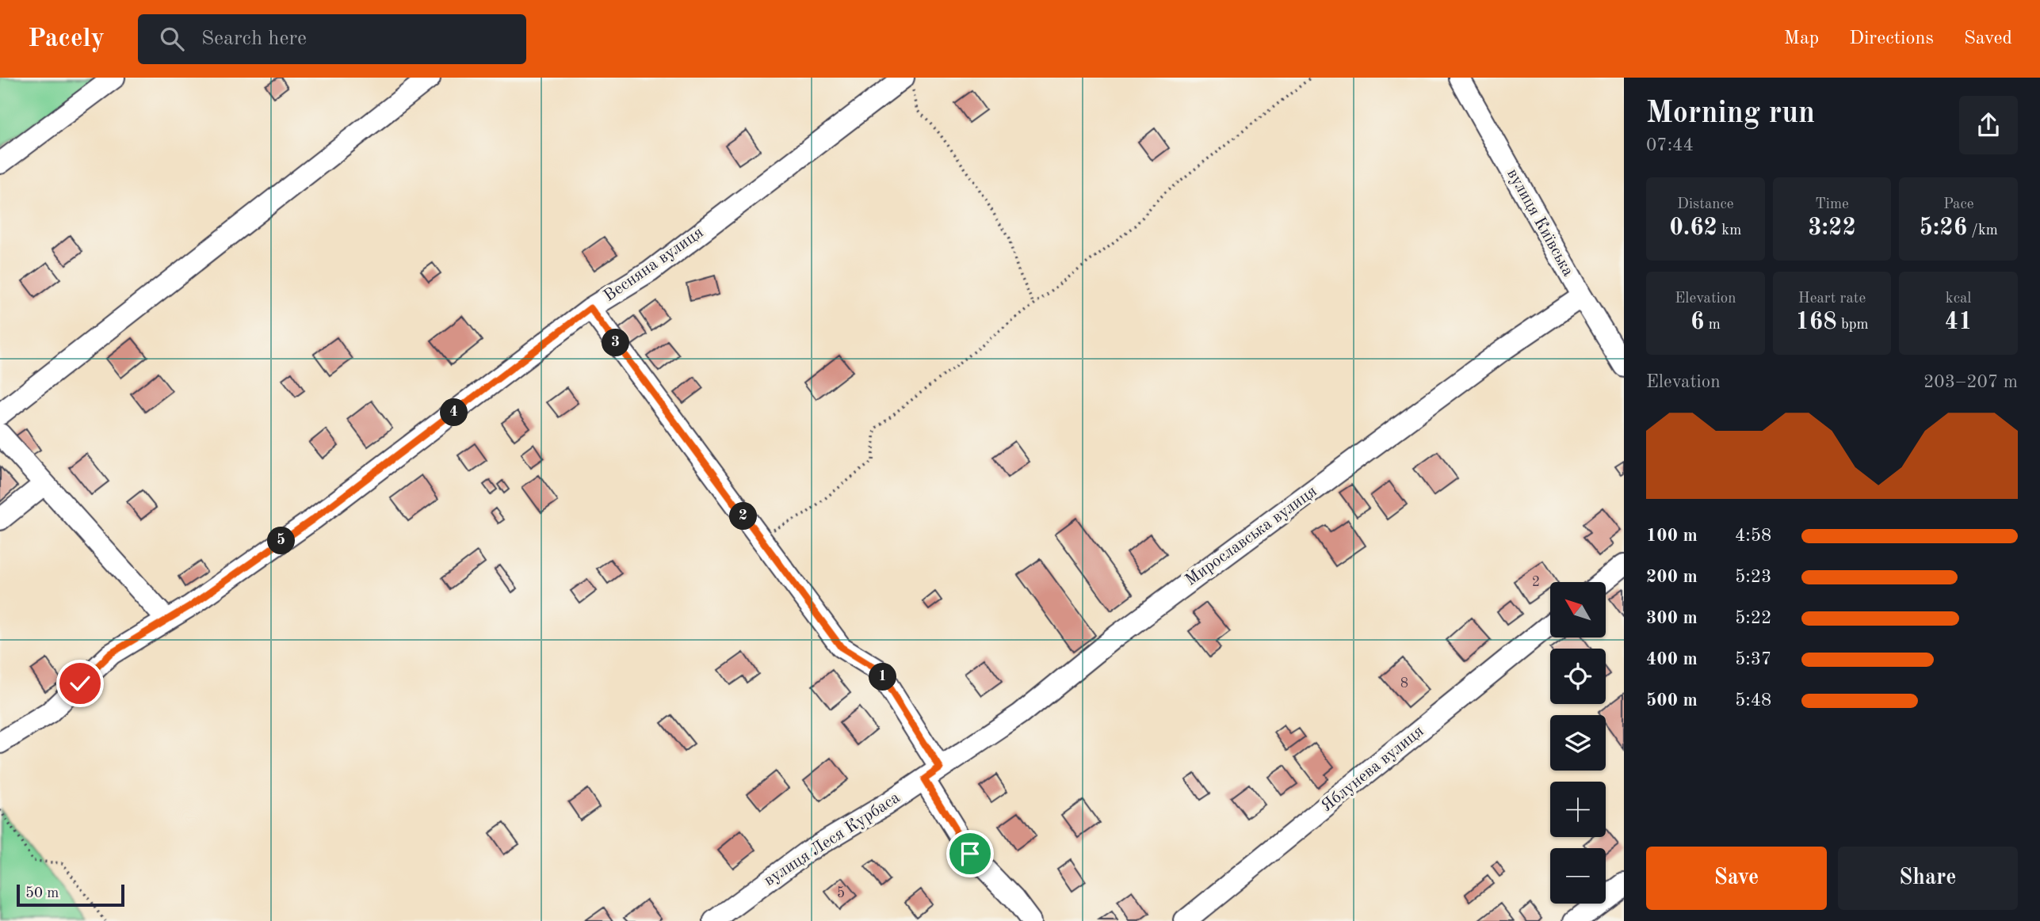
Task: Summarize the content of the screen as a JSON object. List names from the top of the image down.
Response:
{
  "streets": {
    "street": [
      "вулиця Київська",
      "Весняна вулиця",
      "Мирославська вулиця",
      "Яблунева вулиця",
      "вулиця Леся Курбаса"
    ]
  },
  "crossings": [
    ["вулиця Київська", "Мирославська вулиця"],
    ["Мирославська вулиця", "вулиця Леся Курбаса"]
  ],
  "house_numbers": ["2", "8", "5"],
  "scale_bar": "50 m",
  "north": "top left",
  "page": {
    "header": "Pacely",
    "search": "Search here",
    "nav": ["Map", "Directions", "Saved"],
    "heading": ["Morning run", "07:44"],
    "stats": [
      ["Distance", "0.62 km"],
      ["Time", "3:22"],
      ["Pace", "5:26 /km"],
      ["Elevation", "6 m"],
      ["Heart rate", "168 bpm"],
      ["kcal", "41"]
    ],
    "pins": [
      "3",
      "4",
      "2",
      "5",
      "1"
    ],
    "chart": ["Elevation", "203–207 m"],
    "list": [
      {
        "name": "100 m",
        "note": "4:58"
      },
      {
        "name": "200 m",
        "note": "5:23"
      },
      {
        "name": "300 m",
        "note": "5:22"
      },
      {
        "name": "400 m",
        "note": "5:37"
      },
      {
        "name": "500 m",
        "note": "5:48"
      }
    ],
    "map_buttons": ["+", "−"],
    "buttons": ["Save", "Share"],
    "scale": "50 m"
  }
}
